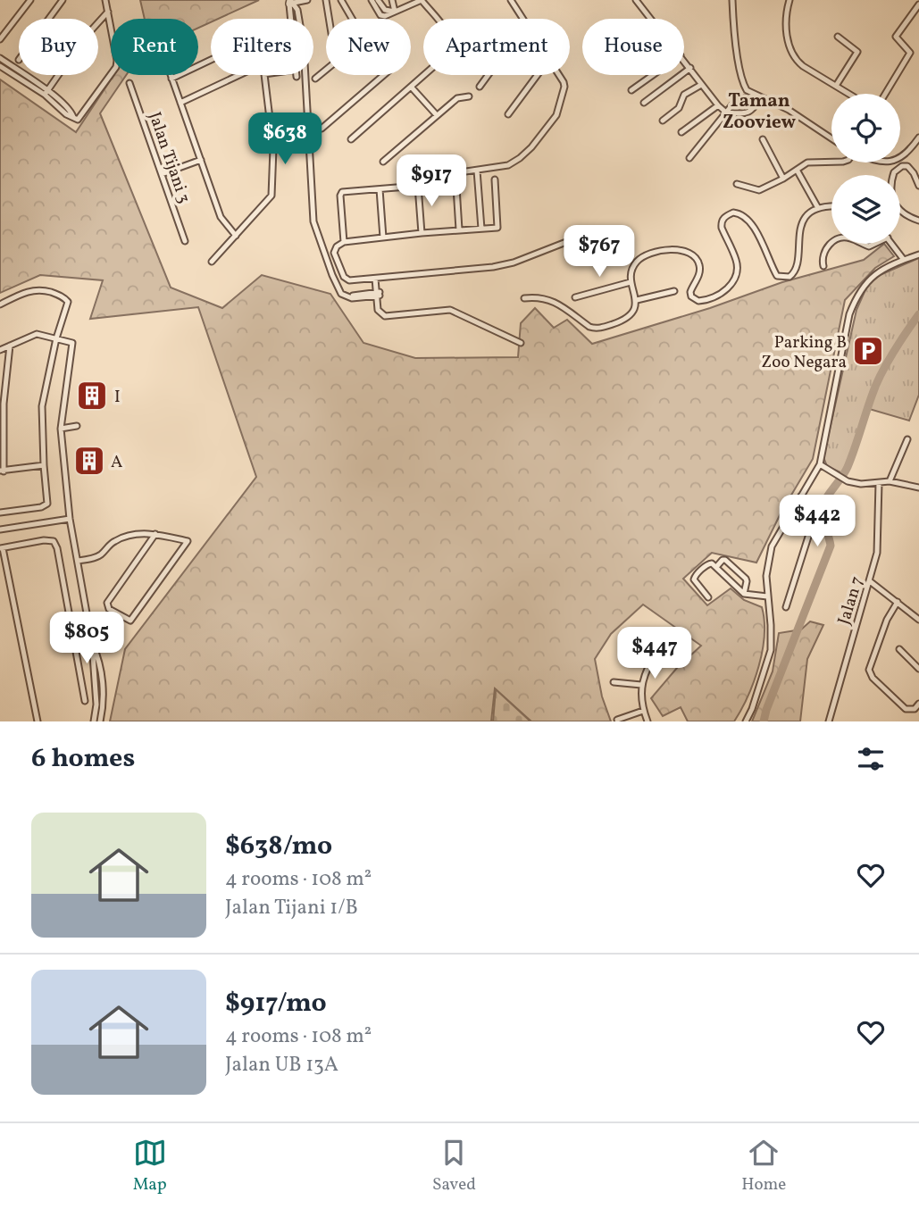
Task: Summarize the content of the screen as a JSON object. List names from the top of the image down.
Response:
{
  "streets": {
    "street": ["Jalan Tijani 3", "Jalan 7"]
  },
  "districts": ["Taman Zooview"],
  "places": {
    "parking": ["Parking B Zoo Negara"],
    "building": ["I", "A"]
  },
  "page": {
    "chip": [
      "Buy",
      "Rent",
      "Filters",
      "New",
      "Apartment",
      "House"
    ],
    "price": [
      "$638",
      "$917",
      "$767",
      "$442",
      "$805",
      "$447"
    ],
    "heading": "6 homes",
    "list": [
      {
        "name": "$638/mo",
        "note": "4 rooms · 108 m² · Jalan Tijani 1/B"
      },
      {
        "name": "$917/mo",
        "note": "4 rooms · 108 m² · Jalan UB 13A"
      }
    ],
    "tabs": ["Map", "Saved", "Home"]
  }
}
